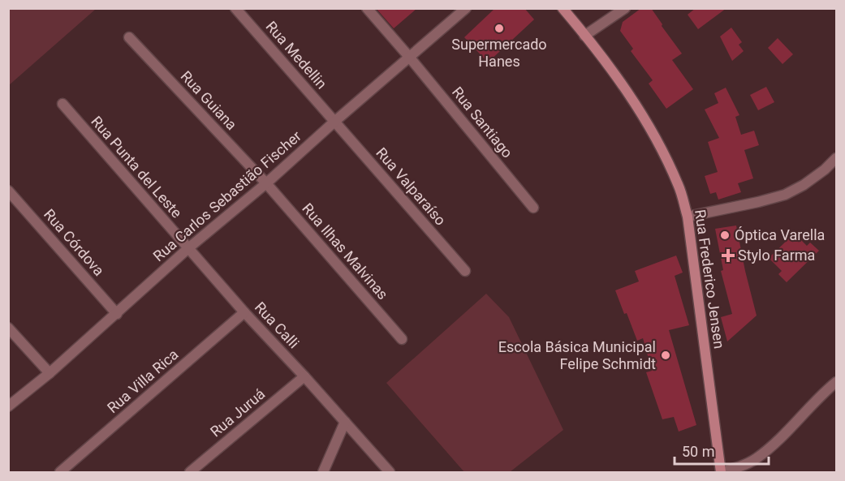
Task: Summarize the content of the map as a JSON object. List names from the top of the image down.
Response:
{
  "streets": {
    "main road": ["Rua Frederico Jensen"],
    "street": [
      "Rua Medellin",
      "Rua Guiana",
      "Rua Santiago",
      "Rua Punta del Leste",
      "Rua Valparaíso",
      "Rua Carlos Sebastião Fischer",
      "Rua Córdova",
      "Rua Ilhas Malvinas",
      "Rua Calli",
      "Rua Villa Rica",
      "Rua Juruá"
    ]
  },
  "crossings": [
    ["Rua Medellin", "Rua Valparaíso"],
    ["Rua Medellin", "Rua Carlos Sebastião Fischer"],
    ["Rua Guiana", "Rua Carlos Sebastião Fischer"],
    ["Rua Guiana", "Rua Ilhas Malvinas"],
    ["Rua Santiago", "Rua Carlos Sebastião Fischer"],
    ["Rua Punta del Leste", "Rua Carlos Sebastião Fischer"],
    ["Rua Punta del Leste", "Rua Calli"],
    ["Rua Valparaíso", "Rua Carlos Sebastião Fischer"],
    ["Rua Carlos Sebastião Fischer", "Rua Córdova"],
    ["Rua Carlos Sebastião Fischer", "Rua Ilhas Malvinas"],
    ["Rua Carlos Sebastião Fischer", "Rua Calli"],
    ["Rua Calli", "Rua Villa Rica"],
    ["Rua Calli", "Rua Juruá"]
  ],
  "places": {
    "other": ["Supermercado Hanes", "Óptica Varella", "Escola Básica Municipal Felipe Schmidt"],
    "health": ["Stylo Farma"]
  },
  "scale_bar": "50 m"
}
